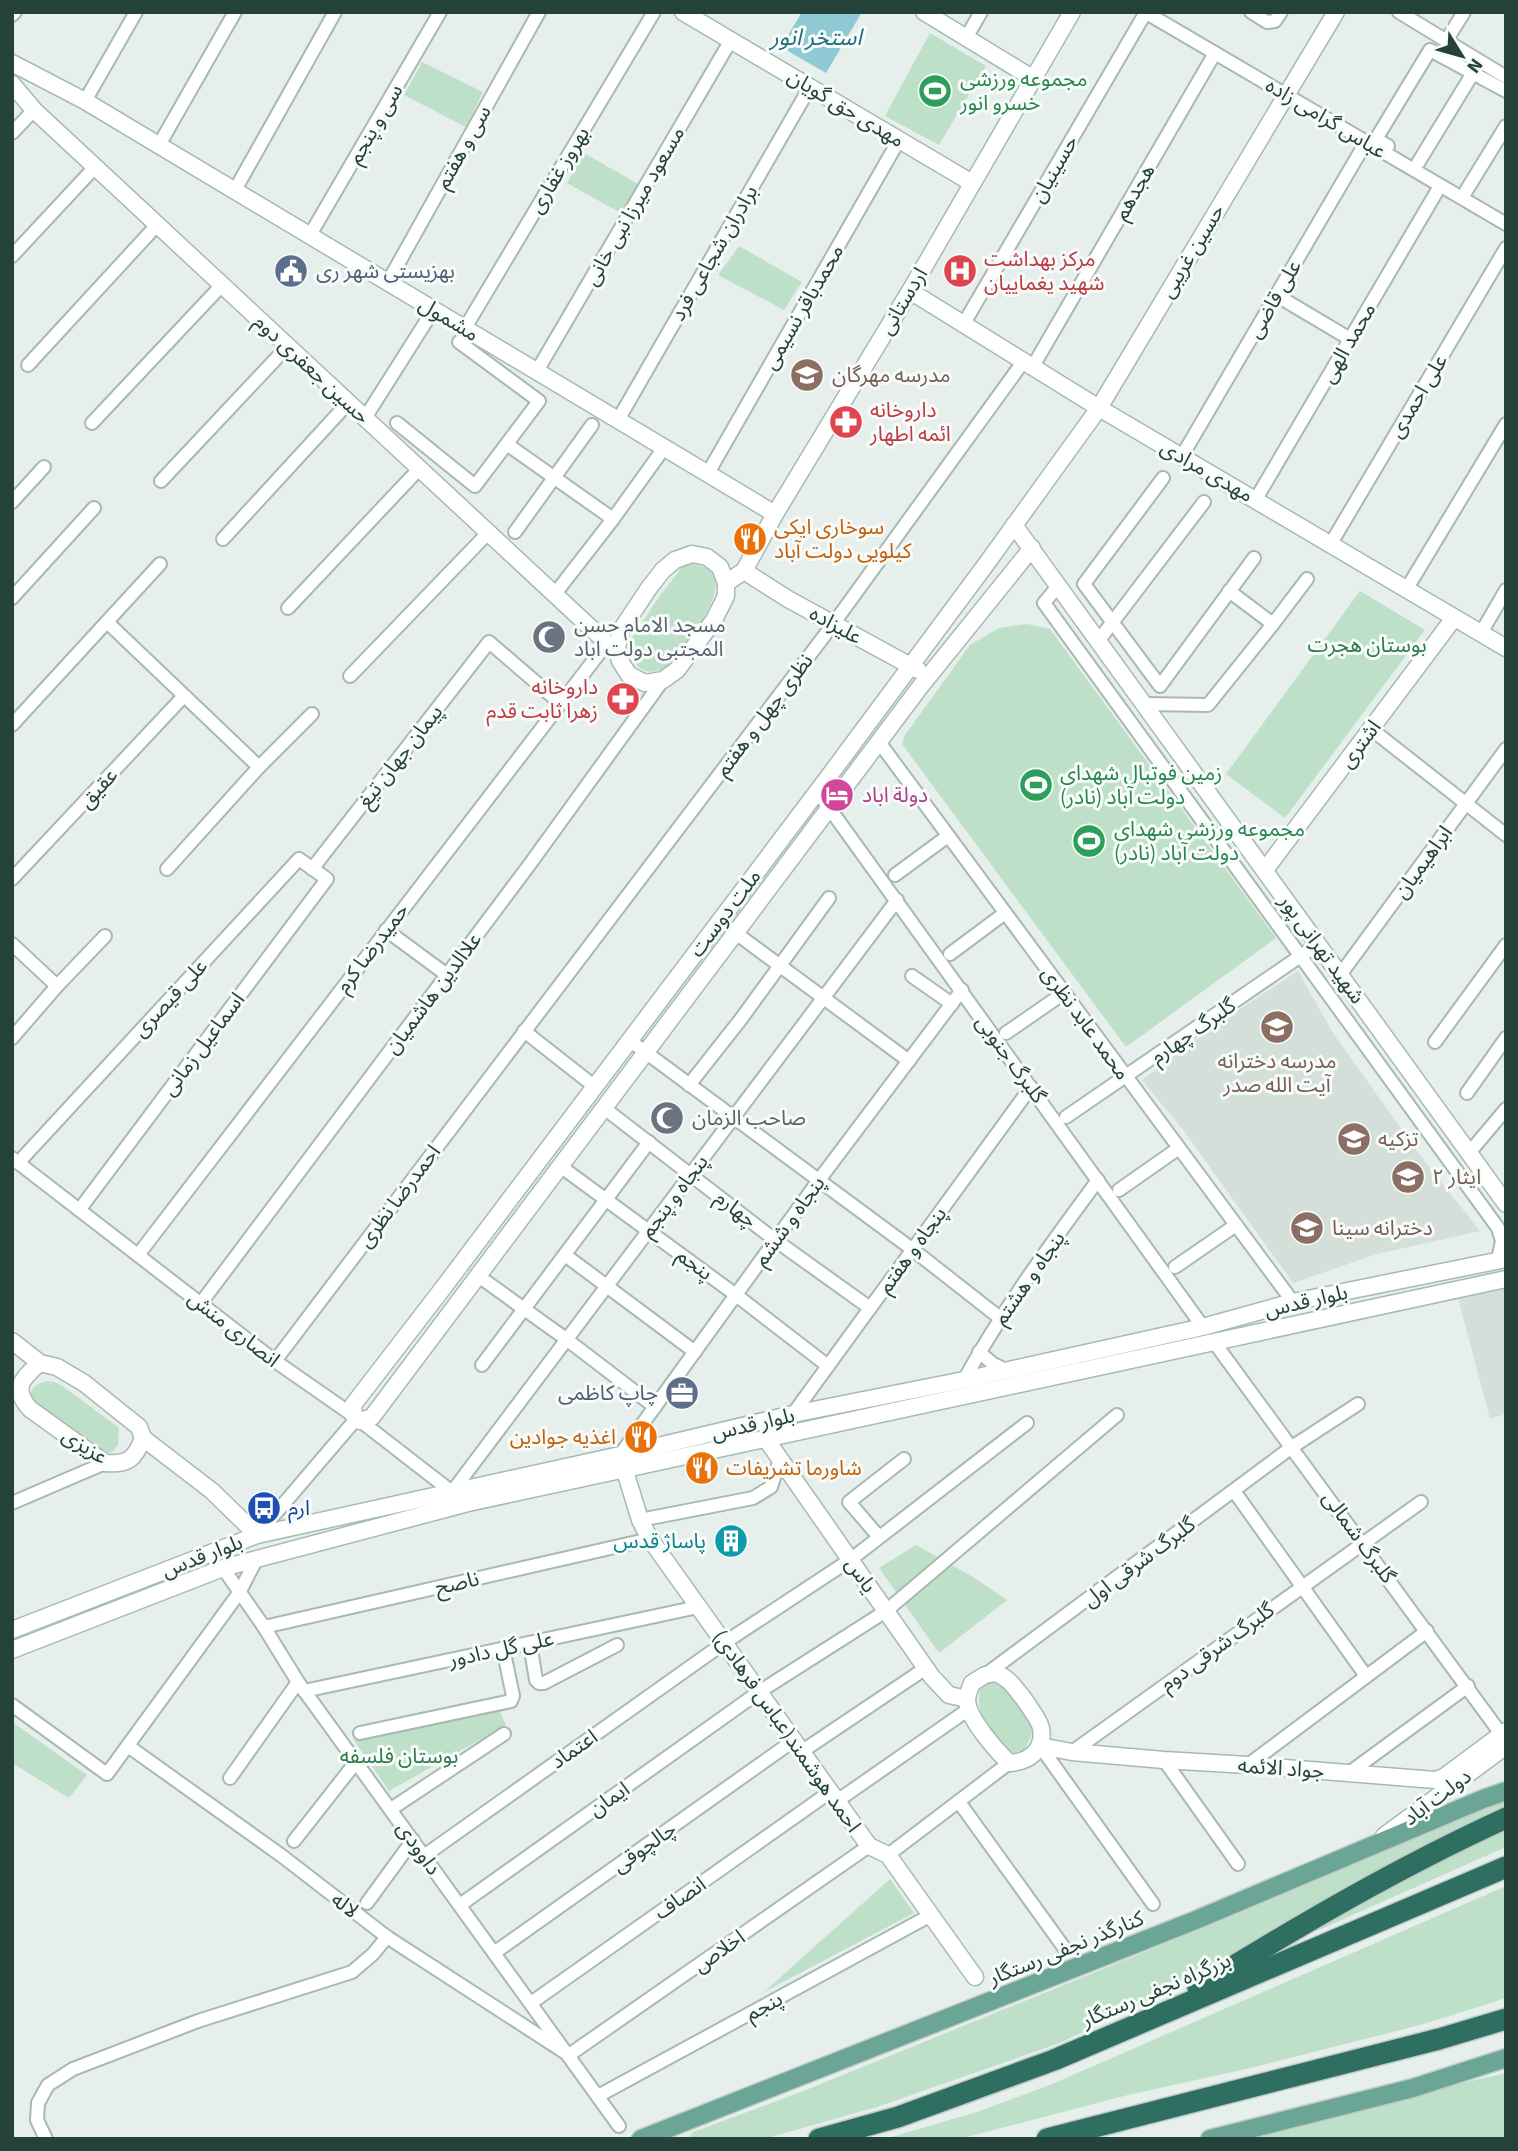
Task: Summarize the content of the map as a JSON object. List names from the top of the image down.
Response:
{
  "streets": {
    "highway": ["بزرگراه نجفی رستگار"],
    "main road": ["کنارگذر نجفی رستگار"],
    "street": [
      "مهدی حق گویان",
      "عباس گرامی زاده",
      "سی و پنجم",
      "سی و هفتم",
      "حسینیان",
      "بهروز غفاری",
      "هجدهم",
      "مسعود میرزا نبی خانی",
      "حسین غریبی",
      "برادران شجاعی فرد",
      "علی قاضی",
      "اردستانی",
      "محمدباقر نسیمی",
      "مشمول",
      "محمد الهی",
      "حسین جعفری دوم",
      "علی احمدی",
      "مهدی مرادی",
      "علیزاده",
      "نظری چهل و هفتم",
      "اشتری",
      "پیمان جهان تیغ",
      "عقیق",
      "ابراهیمیان",
      "ملت دوست",
      "حمیدرضا کرم",
      "شهید تهرانی پور",
      "علاالدین هاشمیان",
      "علی قیصری",
      "محمد عابد نظری",
      "گلبرگ چهارم",
      "اسماعیل زمانی",
      "گلبرگ جنوبی",
      "احمدرضا نظری",
      "پنجاه و پنجم",
      "چهارم",
      "پنجاه و ششم",
      "پنجاه و هفتم",
      "پنجم",
      "پنجاه و هشتم",
      "بلوار قدس",
      "انصاری منش",
      "عزیزی",
      "گلبرگ شمالی",
      "گلبرگ شرقی اول",
      "یاس",
      "ناصح",
      "گلبرگ شرقی دوم",
      "علی گل دادور",
      "احمد هوشمند(عباس فرهادی)",
      "اعتماد",
      "جواد الائمه",
      "دولت آباد",
      "ایمان",
      "چالچوقی",
      "داوودی",
      "انصاف",
      "لاله",
      "اخلاص"
    ]
  },
  "crossings": [
    ["مهدی حق گویان", "مسعود میرزا نبی خانی"],
    ["مهدی حق گویان", "برادران شجاعی فرد"],
    ["مهدی حق گویان", "اردستانی"],
    ["مهدی حق گویان", "محمدباقر نسیمی"],
    ["عباس گرامی زاده", "حسینیان"],
    ["عباس گرامی زاده", "هجدهم"],
    ["عباس گرامی زاده", "حسین غریبی"],
    ["عباس گرامی زاده", "علی قاضی"],
    ["عباس گرامی زاده", "محمد الهی"],
    ["سی و پنجم", "مشمول"],
    ["سی و هفتم", "مشمول"],
    ["حسینیان", "مهدی مرادی"],
    ["بهروز غفاری", "مشمول"],
    ["هجدهم", "مهدی مرادی"],
    ["هجدهم", "نظری چهل و هفتم"],
    ["مسعود میرزا نبی خانی", "مشمول"],
    ["حسین غریبی", "مهدی مرادی"],
    ["حسین غریبی", "ملت دوست"],
    ["برادران شجاعی فرد", "مشمول"],
    ["علی قاضی", "مهدی مرادی"],
    ["اردستانی", "مشمول"],
    ["اردستانی", "مهدی مرادی"],
    ["اردستانی", "علیزاده"],
    ["محمدباقر نسیمی", "مشمول"],
    ["محمد الهی", "مهدی مرادی"],
    ["حسین جعفری دوم", "حمیدرضا کرم"],
    ["حسین جعفری دوم", "علاالدین هاشمیان"],
    ["علی احمدی", "مهدی مرادی"],
    ["مهدی مرادی", "نظری چهل و هفتم"],
    ["مهدی مرادی", "اشتری"],
    ["مهدی مرادی", "ملت دوست"],
    ["علیزاده", "نظری چهل و هفتم"],
    ["علیزاده", "ملت دوست"],
    ["نظری چهل و هفتم", "احمدرضا نظری"],
    ["اشتری", "شهید تهرانی پور"],
    ["پیمان جهان تیغ", "حمیدرضا کرم"],
    ["پیمان جهان تیغ", "علی قیصری"],
    ["پیمان جهان تیغ", "اسماعیل زمانی"],
    ["ابراهیمیان", "شهید تهرانی پور"],
    ["ملت دوست", "شهید تهرانی پور"],
    ["ملت دوست", "محمد عابد نظری"],
    ["ملت دوست", "گلبرگ جنوبی"],
    ["ملت دوست", "چهارم"],
    ["ملت دوست", "پنجم"],
    ["ملت دوست", "انصاری منش"],
    ["حمیدرضا کرم", "انصاری منش"],
    ["شهید تهرانی پور", "گلبرگ چهارم"],
    ["علاالدین هاشمیان", "انصاری منش"],
    ["علی قیصری", "اسماعیل زمانی"],
    ["علی قیصری", "انصاری منش"],
    ["محمد عابد نظری", "گلبرگ چهارم"],
    ["محمد عابد نظری", "بلوار قدس"],
    ["اسماعیل زمانی", "انصاری منش"],
    ["گلبرگ جنوبی", "پنجاه و پنجم"],
    ["گلبرگ جنوبی", "پنجاه و ششم"],
    ["گلبرگ جنوبی", "پنجاه و هفتم"],
    ["گلبرگ جنوبی", "پنجاه و هشتم"],
    ["گلبرگ جنوبی", "بلوار قدس"],
    ["احمدرضا نظری", "انصاری منش"],
    ["پنجاه و پنجم", "چهارم"],
    ["پنجاه و پنجم", "پنجم"],
    ["پنجاه و پنجم", "بلوار قدس"],
    ["پنجاه و پنجم", "انصاری منش"],
    ["چهارم", "پنجاه و ششم"],
    ["چهارم", "پنجاه و هفتم"],
    ["پنجاه و ششم", "پنجم"],
    ["پنجاه و ششم", "بلوار قدس"],
    ["پنجاه و ششم", "احمد هوشمند(عباس فرهادی)"],
    ["پنجاه و هفتم", "پنجم"],
    ["پنجاه و هفتم", "بلوار قدس"],
    ["پنجم", "احمد هوشمند(عباس فرهادی)"],
    ["پنجم", "داوودی"],
    ["پنجاه و هشتم", "بلوار قدس"],
    ["بلوار قدس", "انصاری منش"],
    ["بلوار قدس", "گلبرگ شمالی"],
    ["بلوار قدس", "یاس"],
    ["بلوار قدس", "احمد هوشمند(عباس فرهادی)"],
    ["بلوار قدس", "داوودی"],
    ["گلبرگ شمالی", "گلبرگ شرقی اول"],
    ["گلبرگ شمالی", "گلبرگ شرقی دوم"],
    ["گلبرگ شمالی", "جواد الائمه"],
    ["گلبرگ شمالی", "دولت آباد"],
    ["یاس", "ایمان"],
    ["یاس", "چالچوقی"],
    ["یاس", "انصاف"],
    ["ناصح", "احمد هوشمند(عباس فرهادی)"],
    ["ناصح", "داوودی"],
    ["گلبرگ شرقی دوم", "جواد الائمه"],
    ["علی گل دادور", "احمد هوشمند(عباس فرهادی)"],
    ["علی گل دادور", "داوودی"],
    ["احمد هوشمند(عباس فرهادی)", "اعتماد"],
    ["احمد هوشمند(عباس فرهادی)", "ایمان"],
    ["احمد هوشمند(عباس فرهادی)", "چالچوقی"],
    ["احمد هوشمند(عباس فرهادی)", "انصاف"],
    ["احمد هوشمند(عباس فرهادی)", "اخلاص"],
    ["اعتماد", "داوودی"],
    ["جواد الائمه", "دولت آباد"],
    ["دولت آباد", "کنارگذر نجفی رستگار"],
    ["ایمان", "داوودی"],
    ["چالچوقی", "داوودی"],
    ["داوودی", "انصاف"],
    ["داوودی", "لاله"],
    ["داوودی", "اخلاص"],
    ["لاله", "اخلاص"]
  ],
  "water": ["استخر انور"],
  "parks": ["بوستان هجرت", "بوستان فلسفه"],
  "places": {
    "sports": ["مجموعه ورزشی خسرو انور", "زمین فوتبال شهدای دولت آباد (نادر)", "مجموعه ورزشی شهدای دولت آباد (نادر)"],
    "public building": ["بهزیستی شهر ری"],
    "hospital": ["مرکز بهداشت شهید یغماییان"],
    "school or university": [
      "مدرسه مهرگان",
      "مدرسه دخترانه آیت الله صدر",
      "تزکیه",
      "ایثار ۲",
      "دخترانه سینا"
    ],
    "pharmacy": ["داروخانه ائمه اطهار", "داروخانه زهرا ثابت قدم"],
    "restaurant": ["سوخاری ایکی کیلویی دولت آباد", "اغذیه جوادین", "شاورما تشریفات"],
    "mosque": ["مسجد الامام حسن المجتبى دولت اباد", "صاحب الزمان"],
    "hotel": ["دولة اباد"],
    "office": ["چاپ كاظمى"],
    "bus stop": ["ارم"],
    "building": ["پاساژ قدس"]
  },
  "north": "bottom right"
}
